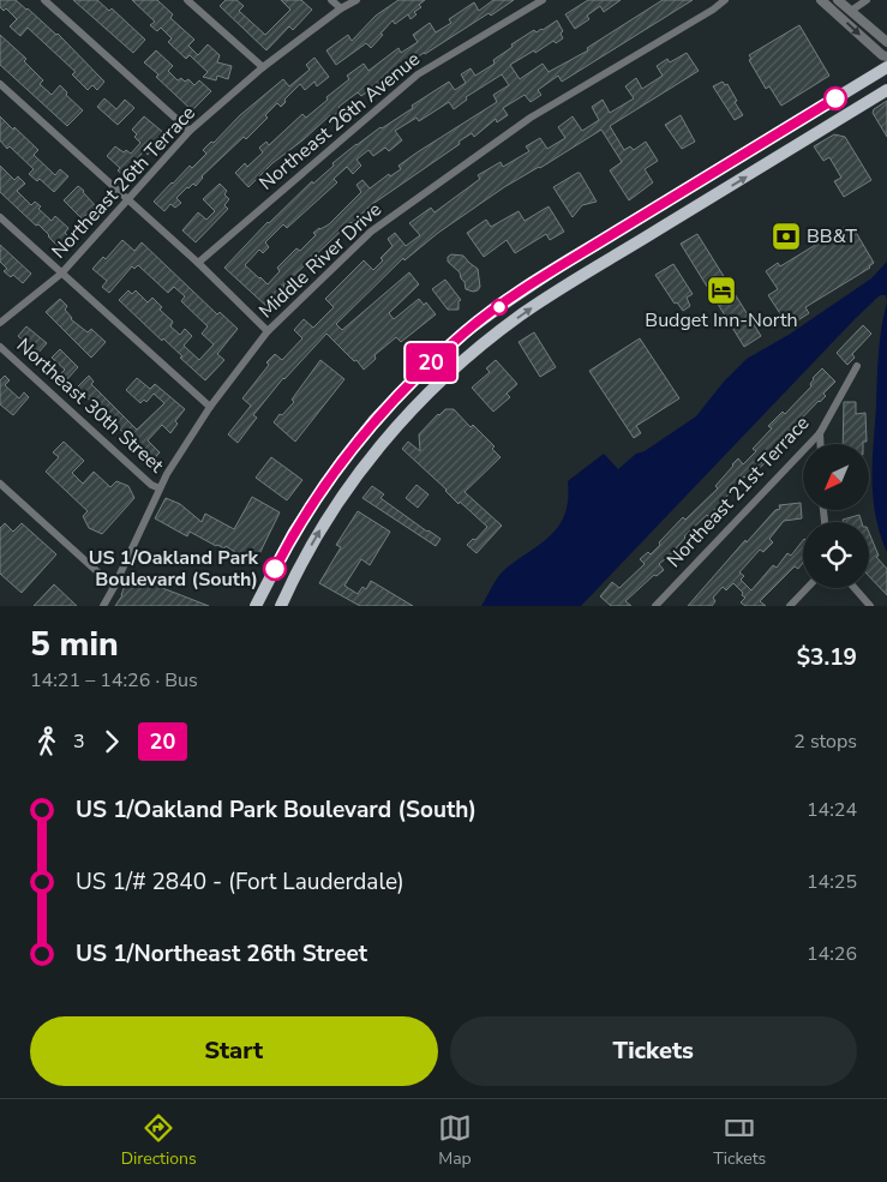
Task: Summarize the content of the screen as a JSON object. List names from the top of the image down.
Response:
{
  "streets": {
    "street": [
      "Northeast 26th Avenue",
      "Northeast 26th Terrace",
      "Middle River Drive",
      "Northeast 30th Street",
      "Northeast 21st Terrace"
    ]
  },
  "crossings": [
    ["Middle River Drive", "Northeast 30th Street"]
  ],
  "places": {
    "bank": ["BB&T"],
    "hotel": ["Budget Inn-North"],
    "other": ["US 1/Oakland Park Boulevard (South)"]
  },
  "lines": ["bus line 20"],
  "north": "bottom left",
  "page": {
    "on_map": "20",
    "heading": ["5 min", "14:21 – 14:26 · Bus", "$3.19"],
    "legs": ["3", "20", "2 stops"],
    "list": [
      {
        "name": "US 1/Oakland Park Boulevard (South)",
        "value": "14:24"
      },
      {
        "name": "US 1/# 2840 - (Fort Lauderdale)",
        "value": "14:25"
      },
      {
        "name": "US 1/Northeast 26th Street",
        "value": "14:26"
      }
    ],
    "buttons": ["Start", "Tickets"],
    "tabs": ["Directions", "Map", "Tickets"]
  }
}
